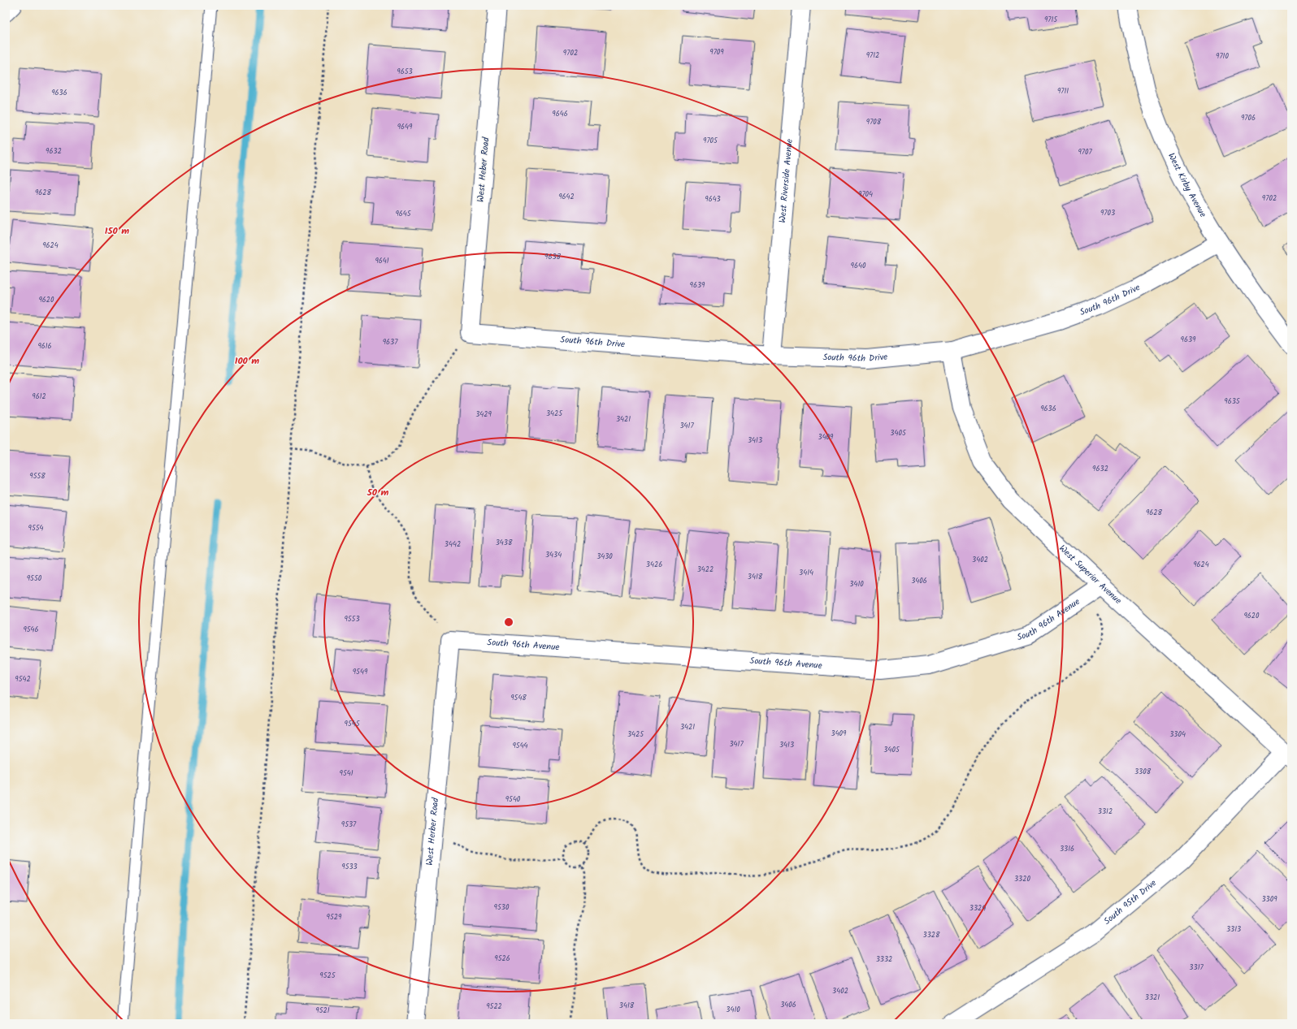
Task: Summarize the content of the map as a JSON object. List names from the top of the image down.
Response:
{
  "streets": {
    "street": [
      "West Heber Road",
      "West Riverside Avenue",
      "West Kirby Avenue",
      "South 96th Drive",
      "West Superior Avenue",
      "South 96th Avenue",
      "West Herber Road",
      "South 95th Drive"
    ]
  },
  "crossings": [
    ["West Heber Road", "South 96th Drive"],
    ["West Riverside Avenue", "South 96th Drive"],
    ["West Kirby Avenue", "South 96th Drive"],
    ["South 96th Drive", "West Superior Avenue"],
    ["West Superior Avenue", "South 96th Avenue"],
    ["West Superior Avenue", "South 95th Drive"],
    ["South 96th Avenue", "West Herber Road"]
  ],
  "house_numbers": [
    "9715",
    "9709",
    "9702",
    "9712",
    "9710",
    "9653",
    "9711",
    "9636",
    "9646",
    "9706",
    "9708",
    "9649",
    "9705",
    "9632",
    "9707",
    "9628",
    "9704",
    "9642",
    "9702",
    "9643",
    "9703",
    "9645",
    "9624",
    "9638",
    "9641",
    "9640",
    "9639",
    "9620",
    "9639",
    "9637",
    "9616",
    "9612",
    "9635",
    "9636",
    "3425",
    "3429",
    "3421",
    "3417",
    "3405",
    "3409",
    "3413",
    "9632",
    "9558",
    "9628",
    "9554",
    "3438",
    "3442",
    "3434",
    "3430",
    "3402",
    "3426",
    "9624",
    "3422",
    "3414",
    "3418",
    "9550",
    "3406",
    "3410",
    "9620",
    "9553",
    "9546",
    "9549",
    "9542",
    "9548",
    "9545",
    "3421",
    "3409",
    "3425",
    "3304",
    "3417",
    "3413",
    "9544",
    "3405",
    "3308",
    "9541",
    "9540",
    "3312",
    "9537",
    "3316",
    "9533",
    "3320",
    "3309",
    "9530",
    "3324",
    "9529",
    "3313",
    "3328",
    "9526",
    "3332",
    "3317",
    "9525",
    "3402",
    "3321",
    "3406",
    "3418",
    "9522",
    "3410",
    "9521"
  ],
  "rings": ["150 m", "100 m", "50 m"]
}
